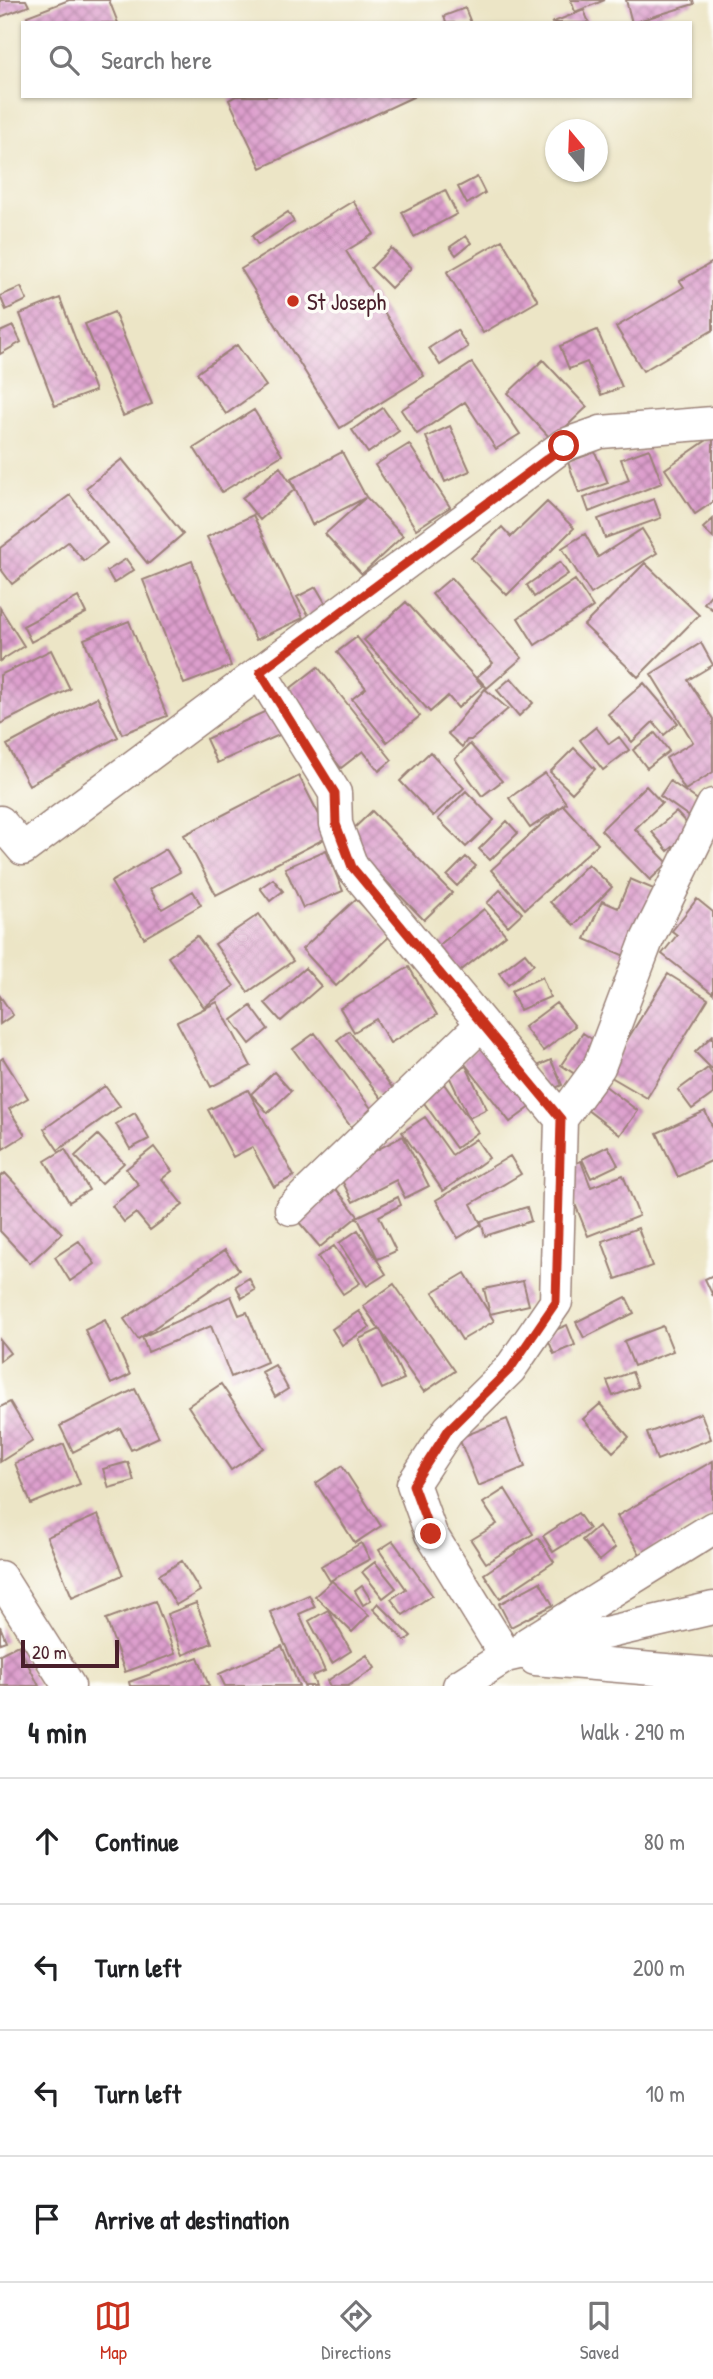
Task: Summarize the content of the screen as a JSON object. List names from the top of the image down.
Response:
{
  "places": ["St Joseph"],
  "scale_bar": "20 m",
  "north": "top",
  "page": {
    "search": "Search here",
    "scale": "20 m",
    "heading": ["4 min", "Walk · 290 m"],
    "list": [
      ["Continue", "80 m"],
      ["Turn left", "200 m"],
      ["Turn left", "10 m"],
      "Arrive at destination"
    ],
    "nav": ["Map", "Directions", "Saved"]
  }
}
